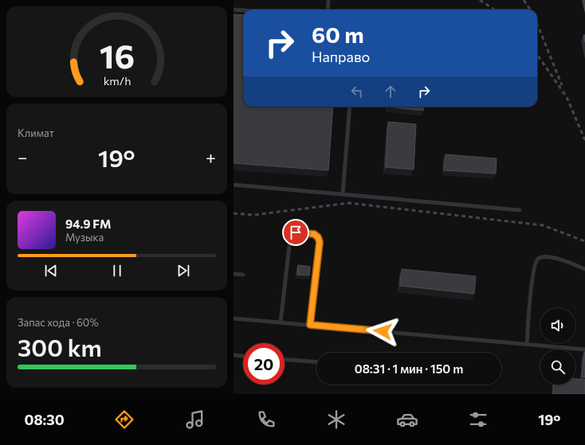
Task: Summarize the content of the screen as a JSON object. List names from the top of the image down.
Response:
{
  "page": {
    "turn": ["60 m", "Направо"],
    "tile": [
      "Климат",
      ["Запас хода · 60%", "300 km"]
    ],
    "heat": ["−", "19°", "+"],
    "song": ["94.9 FM", "Музыка"],
    "limit": "20",
    "trip": "08:31 · 1 мин · 150 m",
    "tabs": ["08:30", "19°"],
    "gauge": ["16", "km/h"]
  }
}
